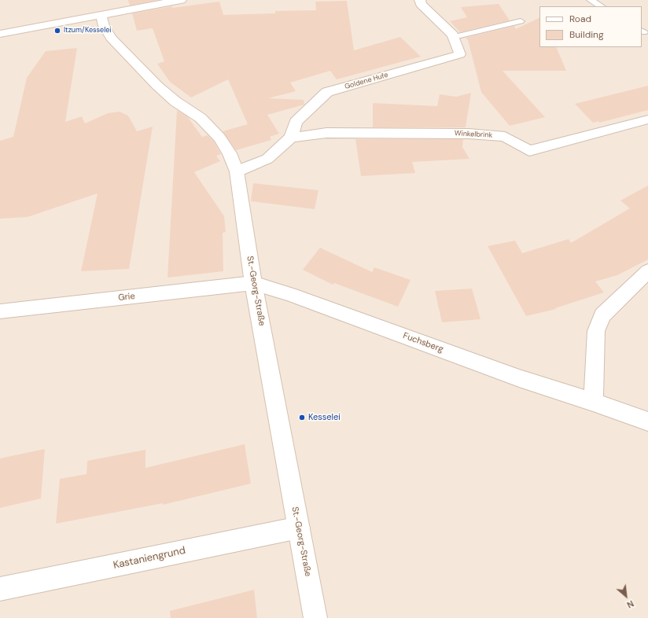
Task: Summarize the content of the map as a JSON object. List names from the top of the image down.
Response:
{
  "streets": {
    "street": [
      "Goldene Hufe",
      "Winkelbrink",
      "St.-Georg-Straße",
      "Grie",
      "Fuchsberg",
      "Kastaniengrund"
    ]
  },
  "crossings": [
    ["Goldene Hufe", "Winkelbrink"],
    ["St.-Georg-Straße", "Grie"],
    ["St.-Georg-Straße", "Fuchsberg"],
    ["St.-Georg-Straße", "Kastaniengrund"],
    ["Grie", "Fuchsberg"]
  ],
  "places": ["Itzum/Kesselei", "Kesselei"],
  "legend": ["Road", "Building"],
  "north": "bottom right"
}
